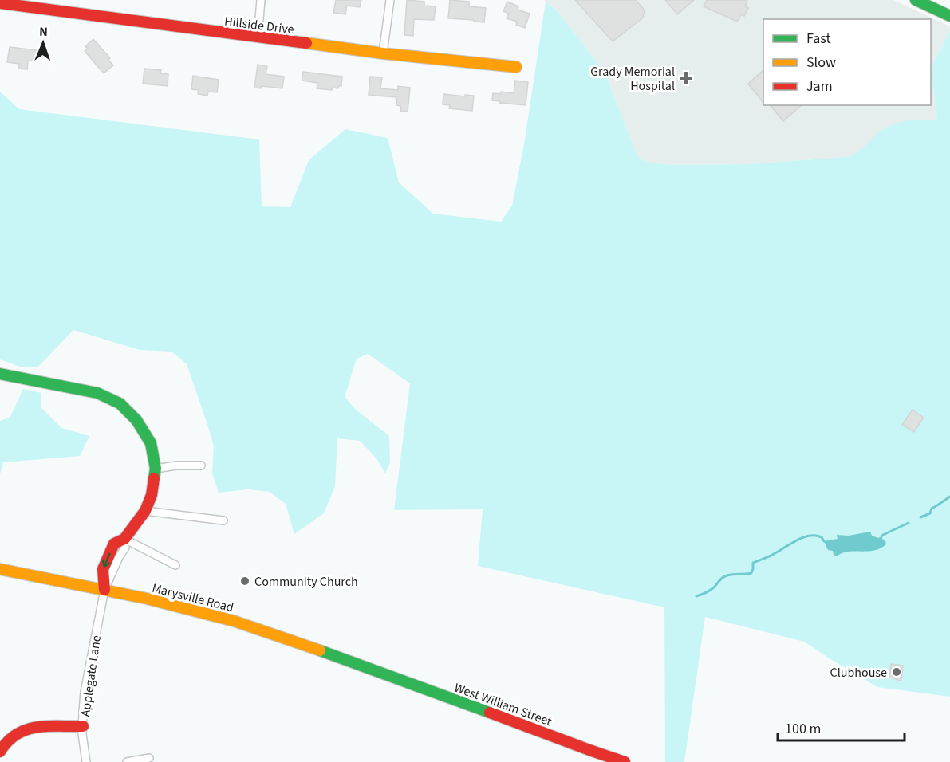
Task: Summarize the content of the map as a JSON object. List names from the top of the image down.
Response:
{
  "streets": {
    "main road": ["Hillside Drive", "Marysville Road", "West William Street"],
    "street": ["Applegate Lane"]
  },
  "crossings": [
    ["Marysville Road", "Applegate Lane"],
    ["Marysville Road", "West William Street"]
  ],
  "places": {
    "health": ["Grady Memorial Hospital"],
    "other": ["Community Church", "Clubhouse"]
  },
  "legend": ["Fast", "Slow", "Jam"],
  "scale_bar": "100 m",
  "north": "top"
}
